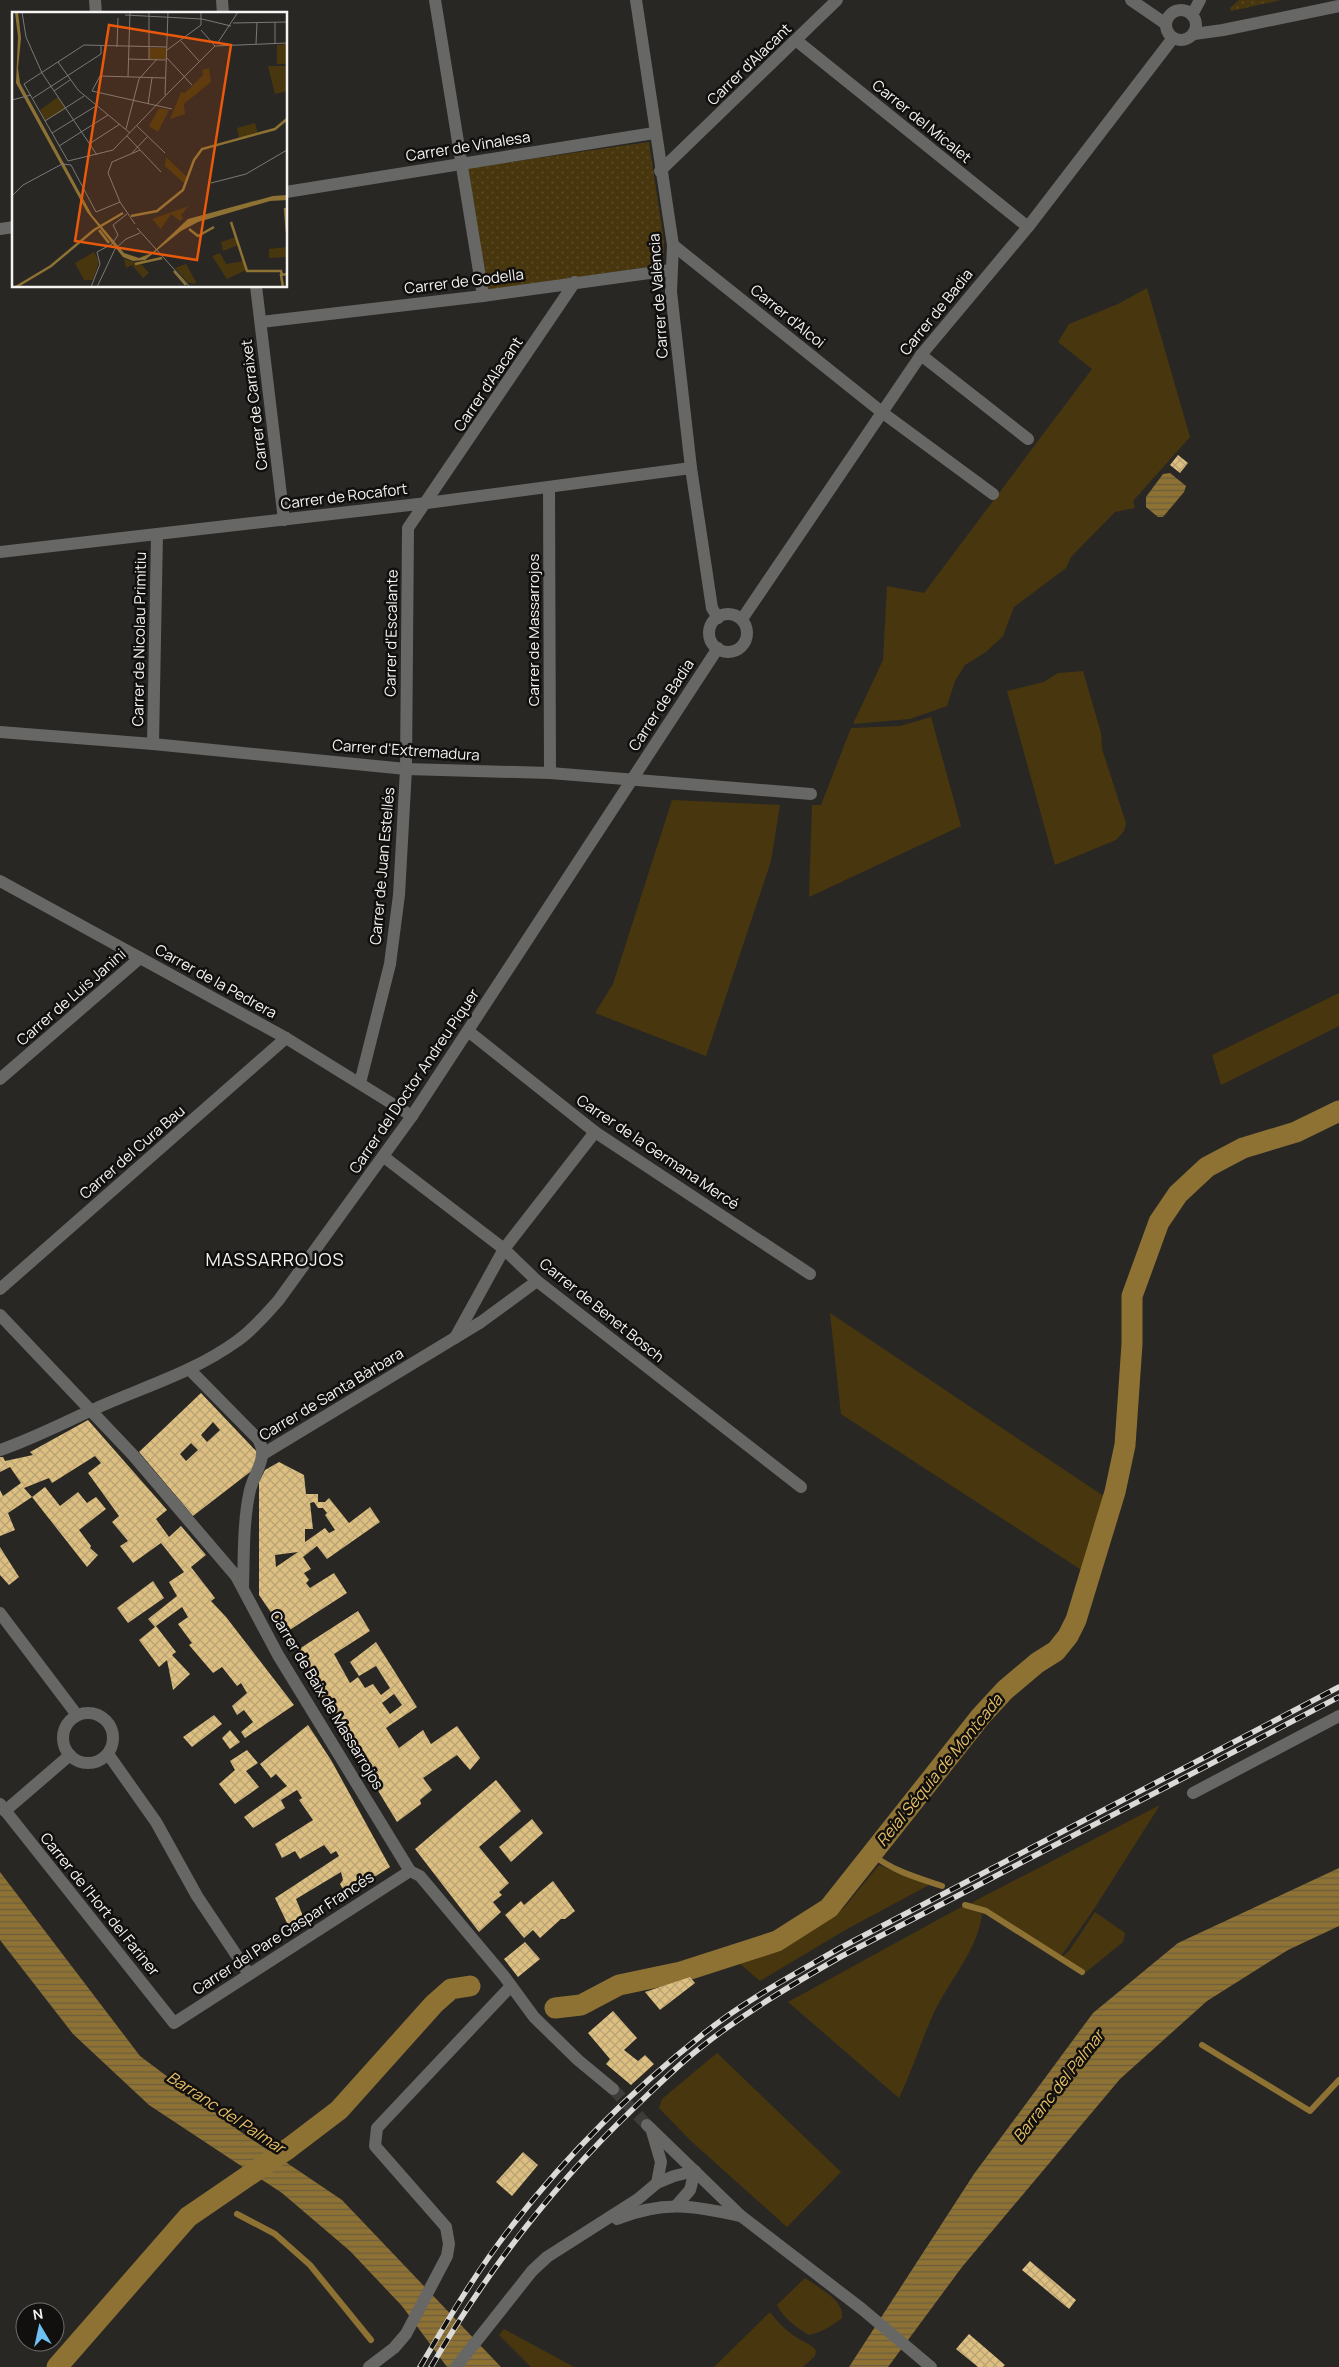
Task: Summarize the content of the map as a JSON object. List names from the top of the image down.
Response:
{
  "streets": {
    "street": [
      "Carrer d'Alacant",
      "Carrer del Micalet",
      "Carrer de Vinalesa",
      "Carrer de Godella",
      "Carrer de València",
      "Carrer de Badia",
      "Carrer d'Alcoi",
      "Carrer de Carraixet",
      "Carrer de Rocafort",
      "Carrer de Massarrojos",
      "Carrer d'Escalante",
      "Carrer de Nicolau Primitiu",
      "Carrer d'Extremadura",
      "Carrer de Juan Estellés",
      "Carrer de la Pedrera",
      "Carrer de Luis Janini",
      "Carrer del Doctor Andreu Piquer",
      "Carrer del Cura Bau",
      "Carrer de la Germana Mercé",
      "Carrer de Benet Bosch",
      "Carrer de Santa Bàrbara",
      "Carrer de Baix de Massarrojos",
      "Carrer de l'Hort del Fariner",
      "Carrer del Pare Gaspar Francés"
    ]
  },
  "crossings": [
    ["Carrer d'Alacant", "Carrer del Micalet"],
    ["Carrer d'Alacant", "Carrer de Godella"],
    ["Carrer d'Alacant", "Carrer de València"],
    ["Carrer d'Alacant", "Carrer de Rocafort"],
    ["Carrer d'Alacant", "Carrer d'Escalante"],
    ["Carrer del Micalet", "Carrer de Badia"],
    ["Carrer de Vinalesa", "Carrer de València"],
    ["Carrer de Godella", "Carrer de València"],
    ["Carrer de Godella", "Carrer de Carraixet"],
    ["Carrer de València", "Carrer de Badia"],
    ["Carrer de València", "Carrer d'Alcoi"],
    ["Carrer de València", "Carrer de Rocafort"],
    ["Carrer de Badia", "Carrer d'Alcoi"],
    ["Carrer de Badia", "Carrer d'Extremadura"],
    ["Carrer de Badia", "Carrer del Doctor Andreu Piquer"],
    ["Carrer de Carraixet", "Carrer de Rocafort"],
    ["Carrer de Rocafort", "Carrer de Massarrojos"],
    ["Carrer de Rocafort", "Carrer d'Escalante"],
    ["Carrer de Rocafort", "Carrer de Nicolau Primitiu"],
    ["Carrer de Massarrojos", "Carrer d'Extremadura"],
    ["Carrer d'Escalante", "Carrer d'Extremadura"],
    ["Carrer d'Escalante", "Carrer de Juan Estellés"],
    ["Carrer de Nicolau Primitiu", "Carrer d'Extremadura"],
    ["Carrer d'Extremadura", "Carrer de Juan Estellés"],
    ["Carrer d'Extremadura", "Carrer del Doctor Andreu Piquer"],
    ["Carrer de Juan Estellés", "Carrer de la Pedrera"],
    ["Carrer de la Pedrera", "Carrer de Luis Janini"],
    ["Carrer de la Pedrera", "Carrer del Doctor Andreu Piquer"],
    ["Carrer de la Pedrera", "Carrer del Cura Bau"],
    ["Carrer del Doctor Andreu Piquer", "Carrer de la Germana Mercé"],
    ["Carrer del Doctor Andreu Piquer", "Carrer de Benet Bosch"],
    ["Carrer del Doctor Andreu Piquer", "Carrer de Baix de Massarrojos"],
    ["Carrer de Benet Bosch", "Carrer de Santa Bàrbara"],
    ["Carrer de Santa Bàrbara", "Carrer de Baix de Massarrojos"],
    ["Carrer de Baix de Massarrojos", "Carrer del Pare Gaspar Francés"],
    ["Carrer de l'Hort del Fariner", "Carrer del Pare Gaspar Francés"]
  ],
  "districts": ["MASSARROJOS"],
  "water": ["Reial Séquia de Montcada", "Barranc del Palmar"],
  "north": "top"
}
